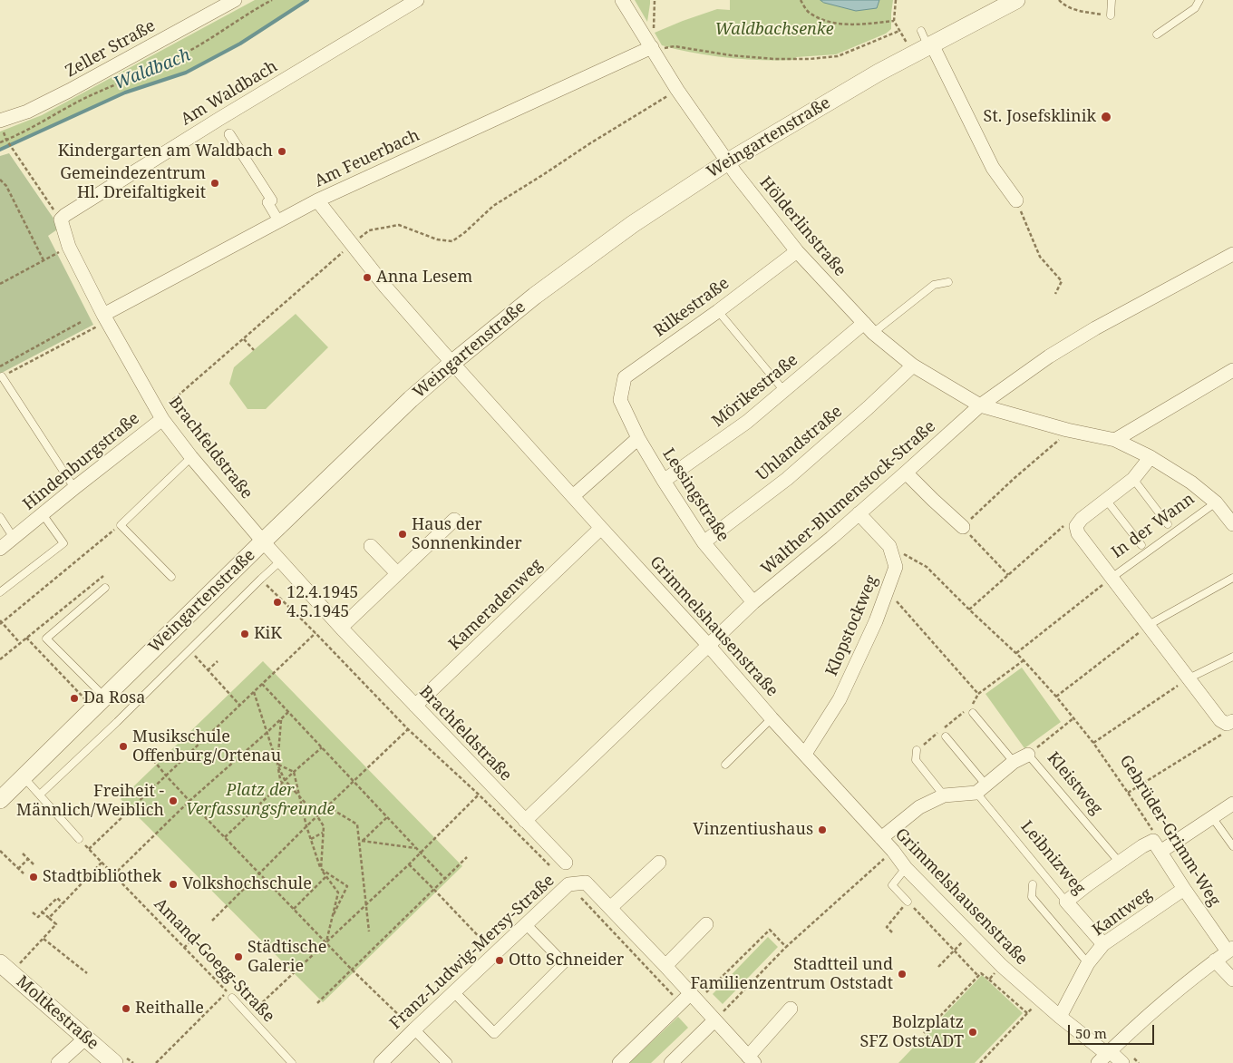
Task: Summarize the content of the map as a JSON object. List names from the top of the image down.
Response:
{
  "streets": {
    "street": [
      "Zeller Straße",
      "Am Waldbach",
      "Weingartenstraße",
      "Am Feuerbach",
      "Hölderlinstraße",
      "Rilkestraße",
      "Mörikestraße",
      "Uhlandstraße",
      "Brachfeldstraße",
      "Hindenburgstraße",
      "Lessingstraße",
      "Walther-Blumenstock-Straße",
      "In der Wann",
      "Kameradenweg",
      "Klopstockweg",
      "Grimmelshausenstraße",
      "Kleistweg",
      "Gebrüder-Grimm-Weg",
      "Leibnizweg",
      "Kantweg",
      "Franz-Ludwig-Mersy-Straße",
      "Moltkestraße"
    ],
    "lane": ["Amand-Goegg-Straße"]
  },
  "crossings": [
    ["Am Waldbach", "Brachfeldstraße"],
    ["Weingartenstraße", "Hölderlinstraße"],
    ["Weingartenstraße", "Brachfeldstraße"],
    ["Weingartenstraße", "Grimmelshausenstraße"],
    ["Am Feuerbach", "Hölderlinstraße"],
    ["Am Feuerbach", "Brachfeldstraße"],
    ["Am Feuerbach", "Grimmelshausenstraße"],
    ["Hölderlinstraße", "Rilkestraße"],
    ["Hölderlinstraße", "Mörikestraße"],
    ["Hölderlinstraße", "Uhlandstraße"],
    ["Hölderlinstraße", "Walther-Blumenstock-Straße"],
    ["Hölderlinstraße", "In der Wann"],
    ["Rilkestraße", "Lessingstraße"],
    ["Mörikestraße", "Lessingstraße"],
    ["Uhlandstraße", "Lessingstraße"],
    ["Brachfeldstraße", "Hindenburgstraße"],
    ["Brachfeldstraße", "Walther-Blumenstock-Straße"],
    ["Brachfeldstraße", "Kameradenweg"],
    ["Lessingstraße", "Walther-Blumenstock-Straße"],
    ["Walther-Blumenstock-Straße", "Klopstockweg"],
    ["Walther-Blumenstock-Straße", "Grimmelshausenstraße"],
    ["Kameradenweg", "Grimmelshausenstraße"],
    ["Klopstockweg", "Grimmelshausenstraße"],
    ["Klopstockweg", "Gebrüder-Grimm-Weg"],
    ["Grimmelshausenstraße", "Kantweg"],
    ["Kleistweg", "Leibnizweg"],
    ["Gebrüder-Grimm-Weg", "Kantweg"],
    ["Leibnizweg", "Kantweg"]
  ],
  "water": ["Waldbach"],
  "parks": ["Waldbachsenke", "Platz der Verfassungsfreunde"],
  "places": [
    "St. Josefsklinik",
    "Kindergarten am Waldbach",
    "Gemeindezentrum Hl. Dreifaltigkeit",
    "Anna Lesem",
    "Haus der Sonnenkinder",
    "12.4.1945 4.5.1945",
    "KiK",
    "Da Rosa",
    "Musikschule Offenburg/Ortenau",
    "Freiheit - Männlich/Weiblich",
    "Vinzentiushaus",
    "Stadtbibliothek",
    "Volkshochschule",
    "Städtische Galerie",
    "Otto Schneider",
    "Stadtteil und Familienzentrum Oststadt",
    "Reithalle",
    "Bolzplatz SFZ OststADT"
  ],
  "scale_bar": "50 m"
}
